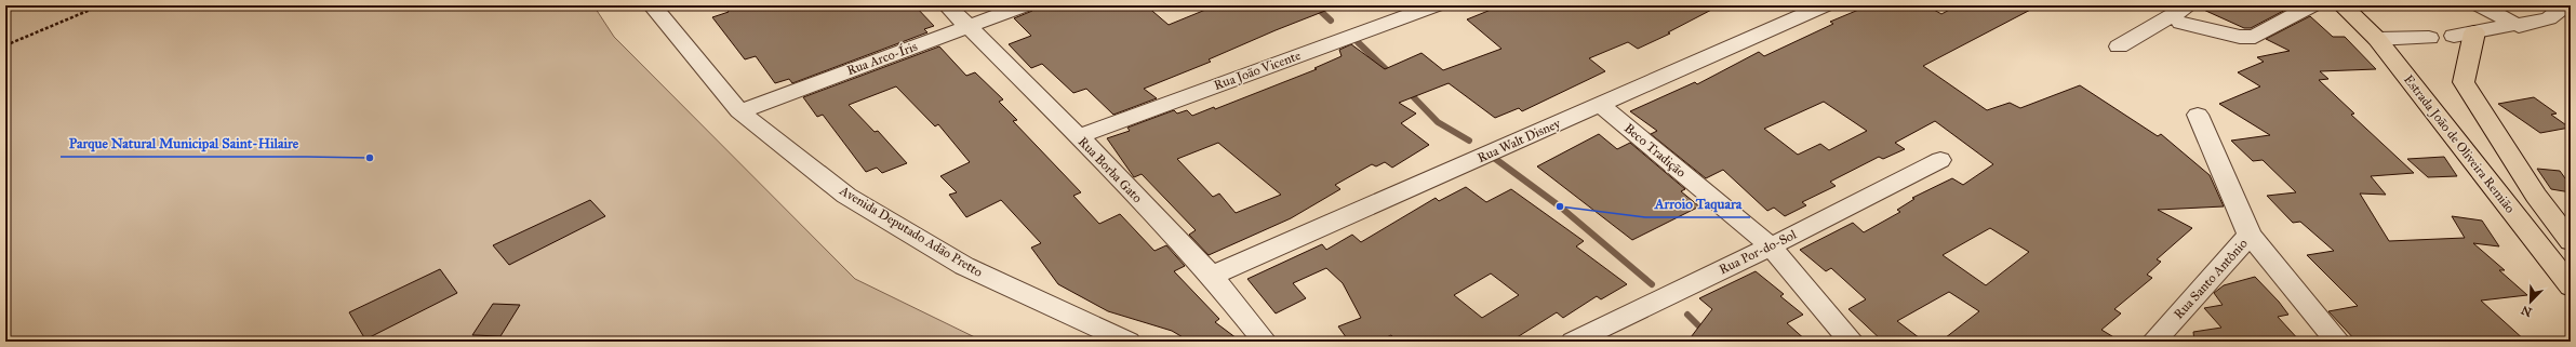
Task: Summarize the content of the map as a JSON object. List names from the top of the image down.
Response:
{
  "streets": {
    "main road": ["Estrada João de Oliveira Remião"],
    "street": [
      "Rua Arco-Íris",
      "Rua João Vicente",
      "Rua Walt Disney",
      "Beco Tradição",
      "Rua Borba Gato",
      "Avenida Deputado Adão Pretto",
      "Rua Por-do-Sol",
      "Rua Santo Antônio"
    ]
  },
  "crossings": [
    ["Rua Arco-Íris", "Rua Borba Gato"],
    ["Rua Arco-Íris", "Avenida Deputado Adão Pretto"],
    ["Rua João Vicente", "Rua Borba Gato"],
    ["Rua Walt Disney", "Beco Tradição"],
    ["Rua Walt Disney", "Rua Borba Gato"],
    ["Beco Tradição", "Rua Por-do-Sol"]
  ],
  "places": ["Parque Natural Municipal Saint-Hilaire", "Arroio Taquara"],
  "north": "bottom left"
}
